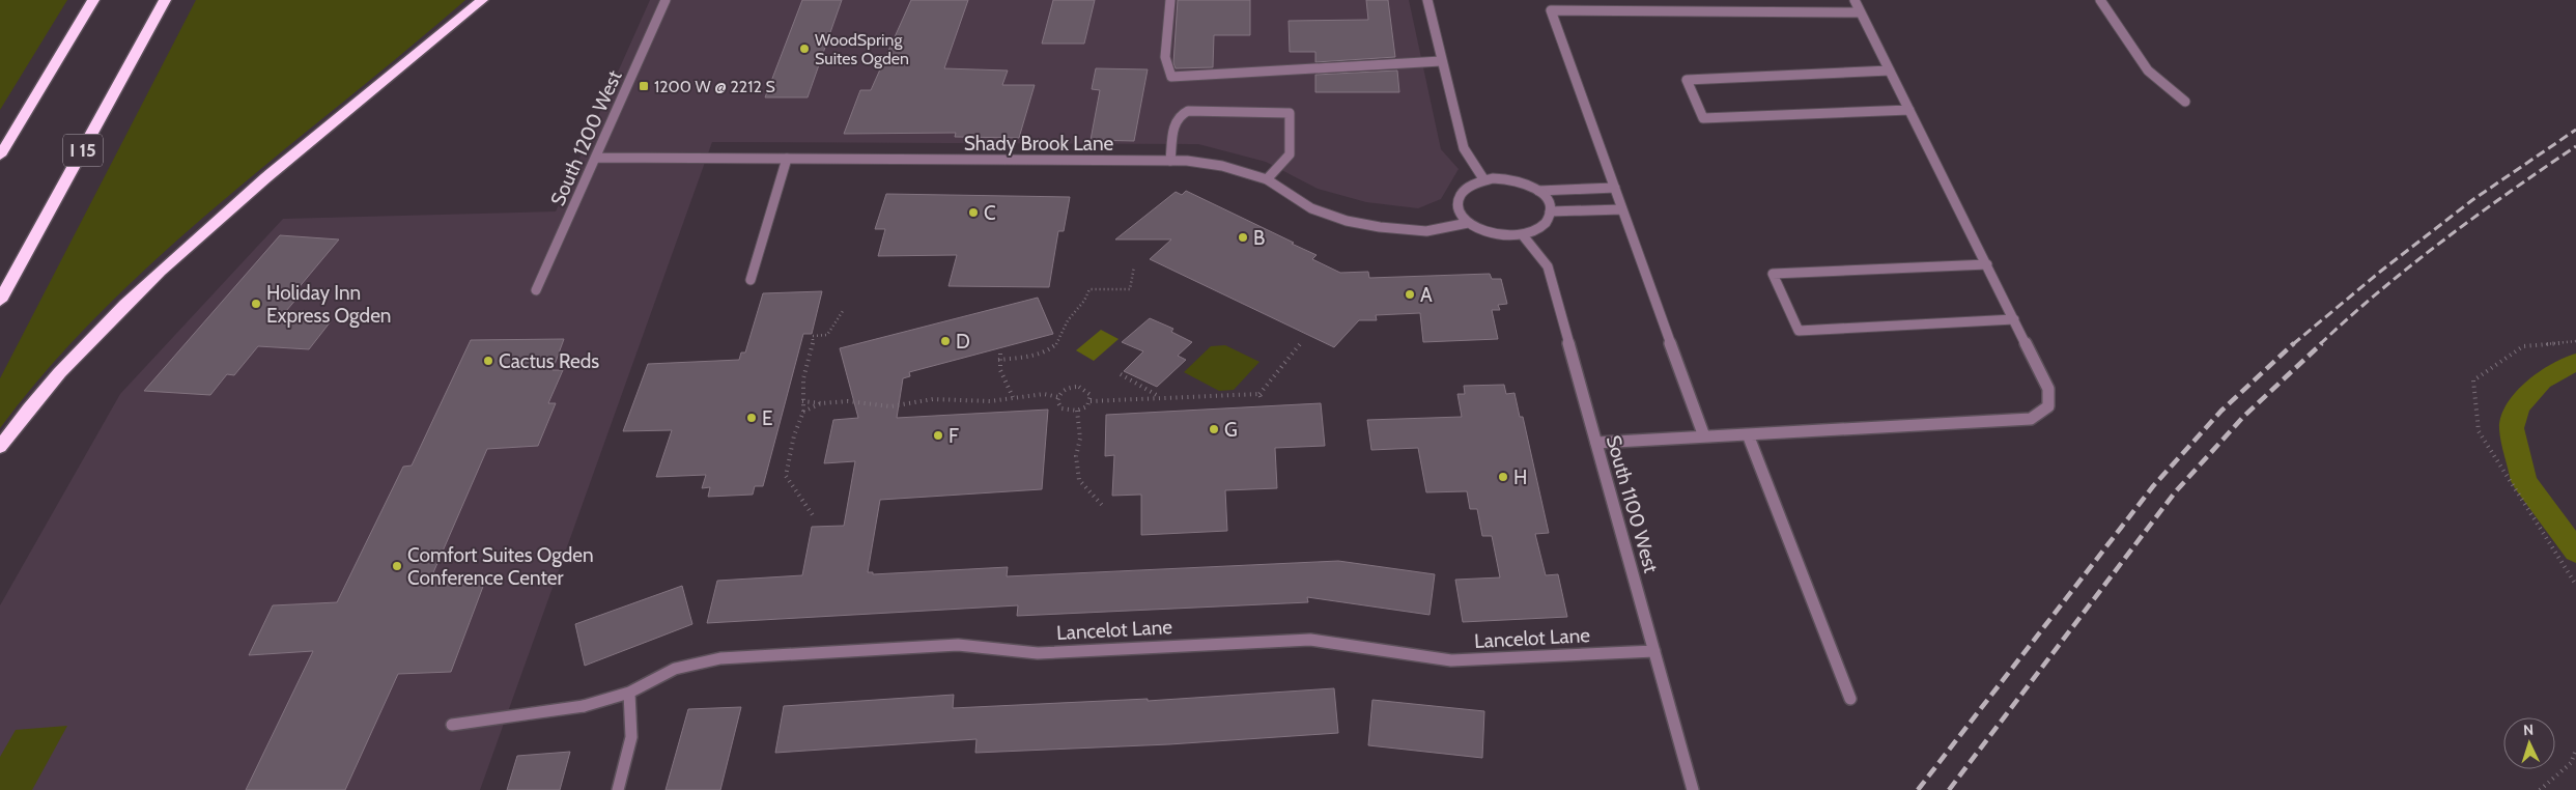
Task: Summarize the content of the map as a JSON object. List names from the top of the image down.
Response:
{
  "streets": {
    "highway": ["I 15"],
    "street": [
      "South 1200 West",
      "Shady Brook Lane",
      "South 1100 West",
      "Lancelot Lane"
    ]
  },
  "crossings": [
    ["South 1200 West", "Shady Brook Lane"],
    ["Shady Brook Lane", "South 1100 West"],
    ["South 1100 West", "Lancelot Lane"]
  ],
  "places": {
    "other": [
      "WoodSpring Suites Ogden",
      "C",
      "B",
      "A",
      "Holiday Inn Express Ogden",
      "D",
      "Cactus Reds",
      "E",
      "G",
      "F",
      "H",
      "Comfort Suites Ogden Conference Center"
    ],
    "transit": ["1200 W @ 2212 S"]
  },
  "north": "top"
}
